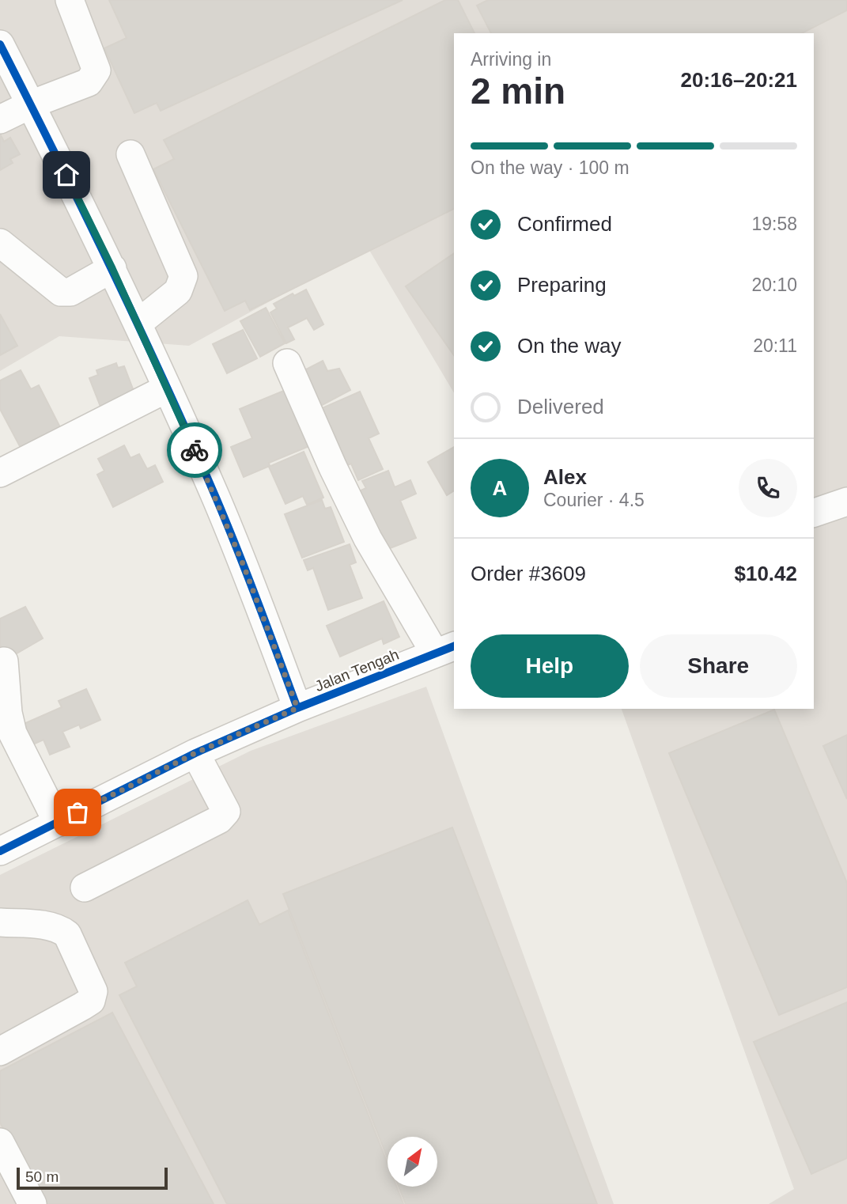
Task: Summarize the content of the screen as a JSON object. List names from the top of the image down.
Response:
{
  "streets": {
    "street": ["Jalan Tengah"]
  },
  "scale_bar": "50 m",
  "north": "top right",
  "page": {
    "heading": ["2 min", "Arriving in", "20:16–20:21"],
    "panel": [
      "Alex",
      "Courier · 4.5",
      "Order #3609",
      "$10.42"
    ],
    "bar": "On the way · 100 m",
    "list": [
      ["Confirmed", "19:58"],
      ["Preparing", "20:10"],
      ["On the way", "20:11"],
      "Delivered"
    ],
    "round": "A",
    "buttons": ["Help", "Share"],
    "scale": "50 m"
  }
}
